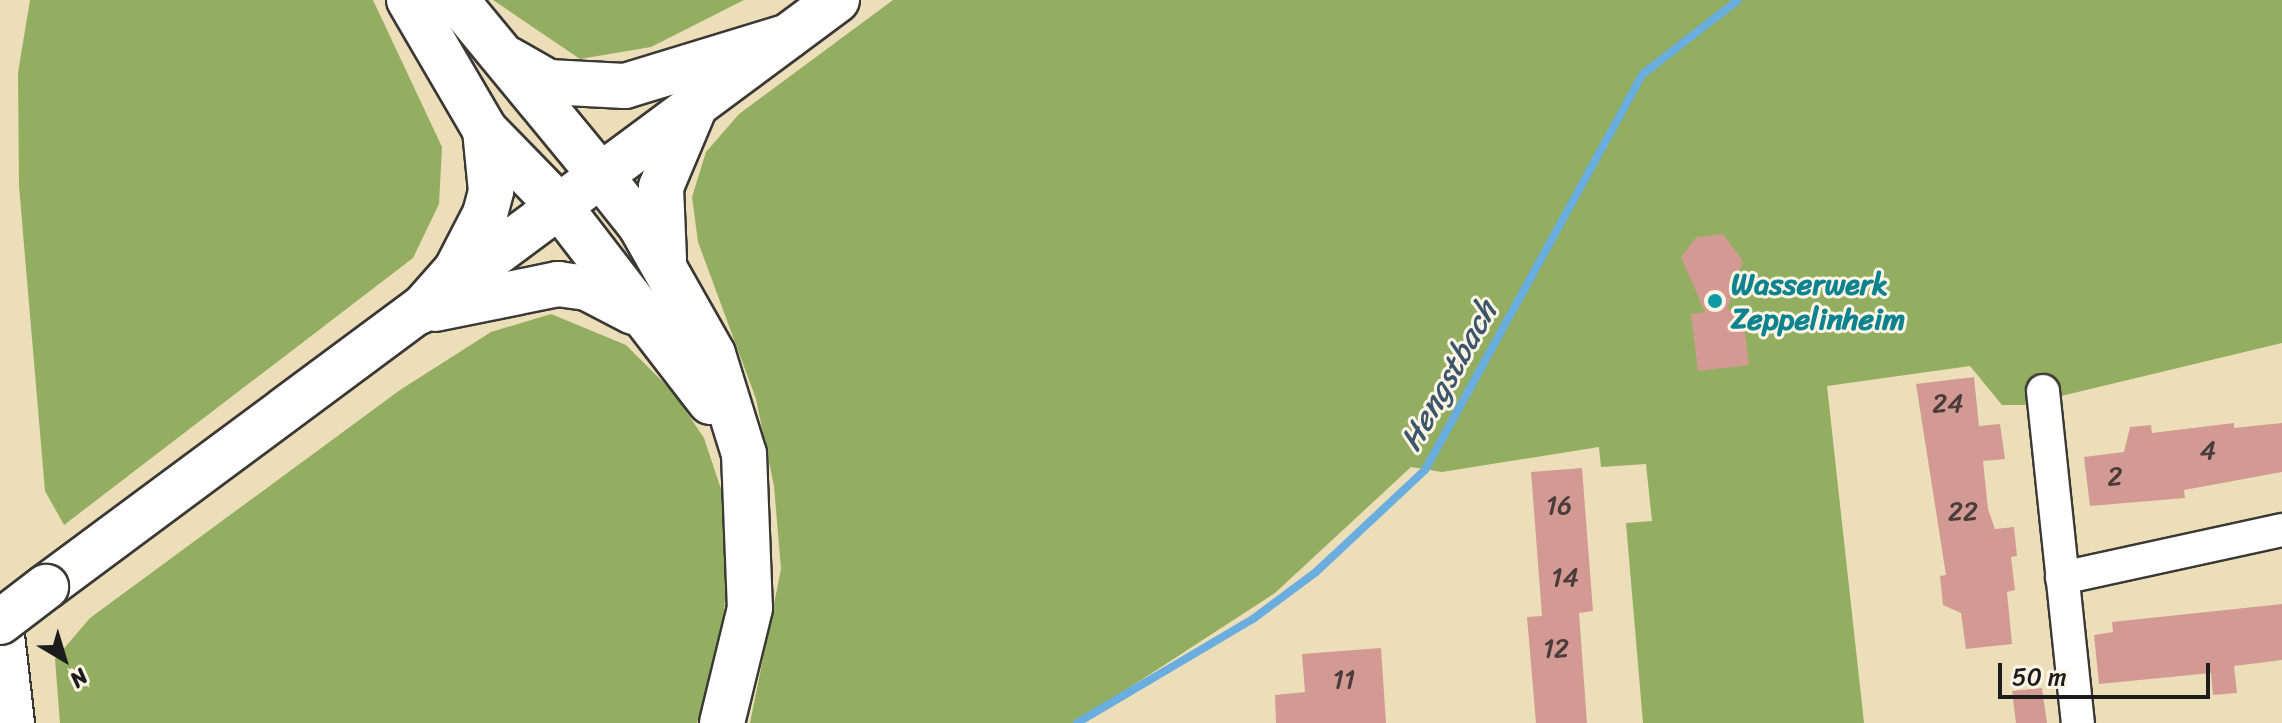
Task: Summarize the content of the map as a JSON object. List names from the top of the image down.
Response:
{
  "water": ["Hengstbach"],
  "places": ["Wasserwerk Zeppelinheim"],
  "house_numbers": [
    "24",
    "4",
    "2",
    "16",
    "22",
    "14",
    "12",
    "11"
  ],
  "scale_bar": "50 m",
  "north": "bottom right"
}
